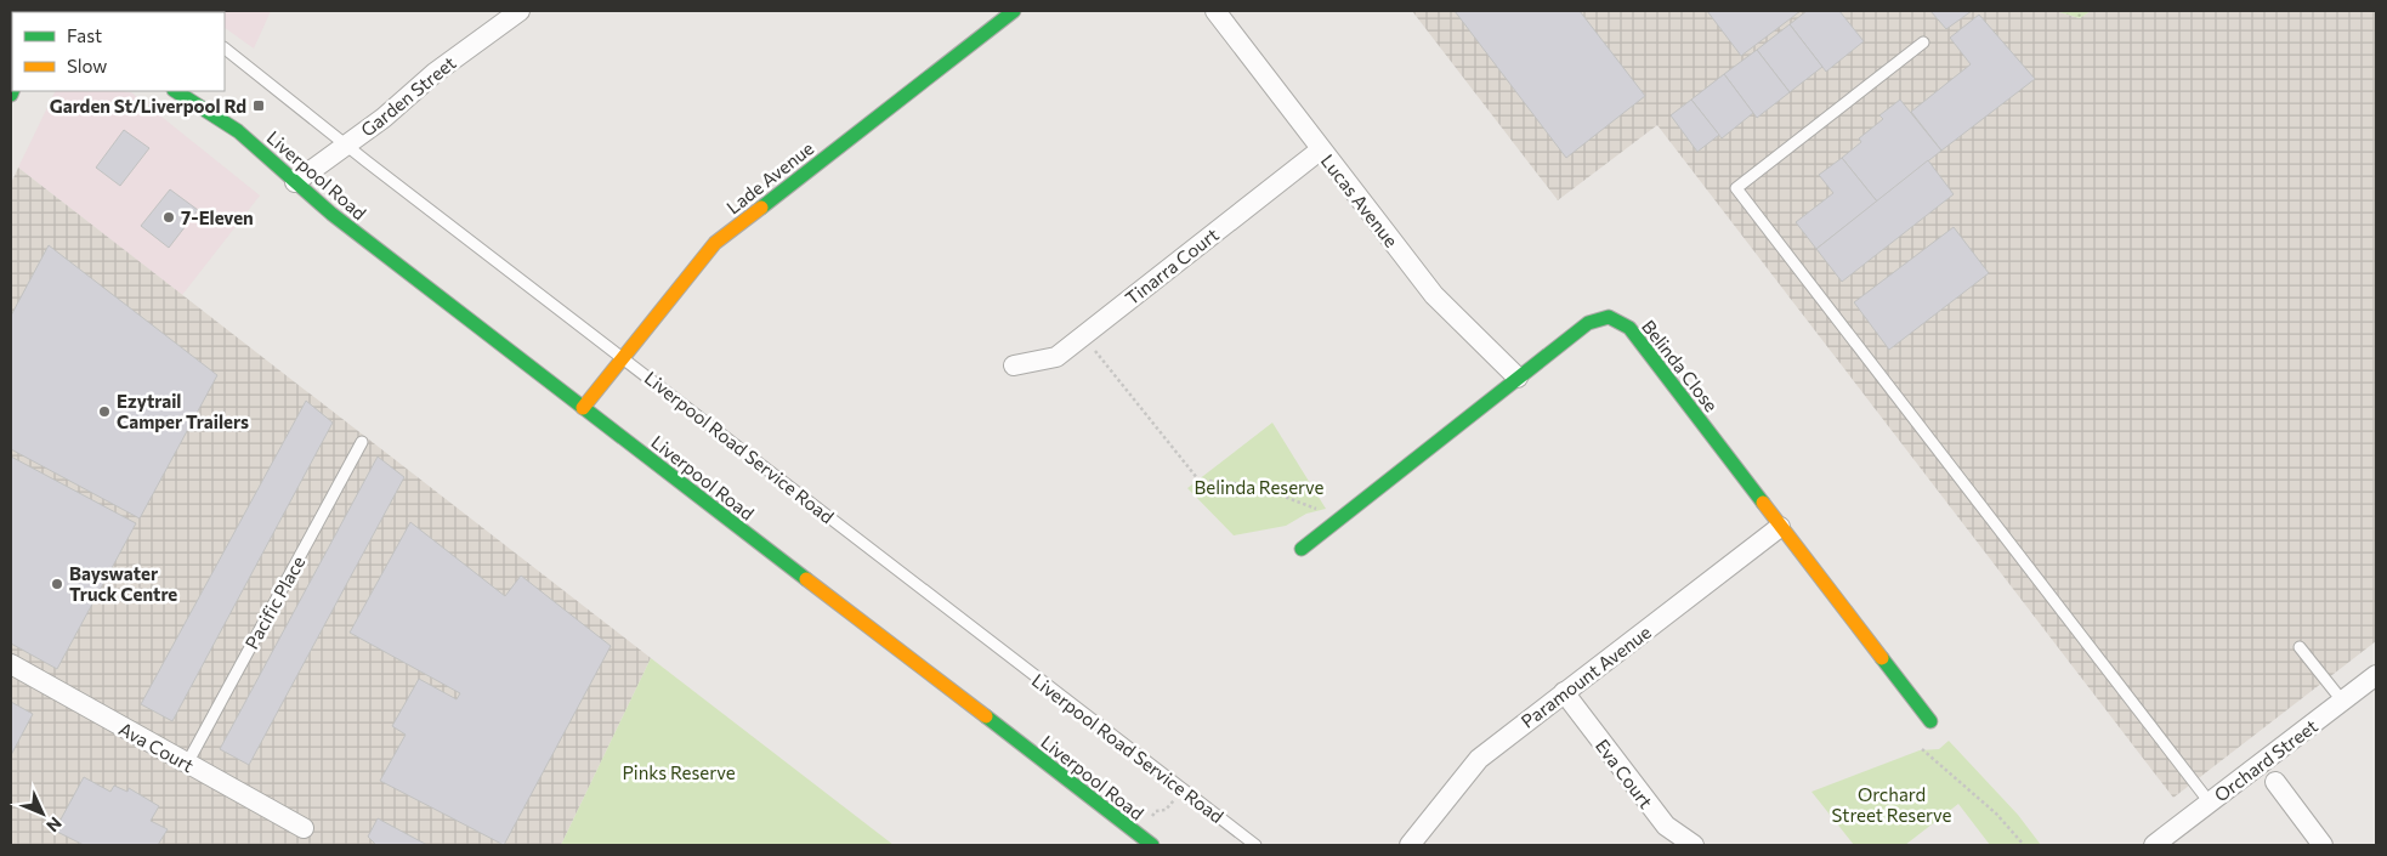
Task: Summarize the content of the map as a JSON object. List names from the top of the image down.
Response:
{
  "streets": {
    "street": [
      "Garden Street",
      "Liverpool Road",
      "Lade Avenue",
      "Lucas Avenue",
      "Tinarra Court",
      "Belinda Close",
      "Paramount Avenue",
      "Ava Court",
      "Orchard Street",
      "Eva Court"
    ],
    "lane": ["Liverpool Road Service Road", "Pacific Place"]
  },
  "crossings": [
    ["Garden Street", "Liverpool Road"],
    ["Garden Street", "Liverpool Road Service Road"],
    ["Liverpool Road", "Lade Avenue"],
    ["Lade Avenue", "Liverpool Road Service Road"],
    ["Lucas Avenue", "Tinarra Court"],
    ["Lucas Avenue", "Belinda Close"],
    ["Belinda Close", "Paramount Avenue"],
    ["Pacific Place", "Ava Court"],
    ["Paramount Avenue", "Eva Court"]
  ],
  "parks": ["Belinda Reserve", "Pinks Reserve", "Orchard Street Reserve"],
  "places": {
    "transit": ["Garden St/Liverpool Rd"],
    "other": ["7-Eleven", "Ezytrail Camper Trailers", "Bayswater Truck Centre"]
  },
  "legend": ["Fast", "Slow"],
  "north": "bottom right"
}
